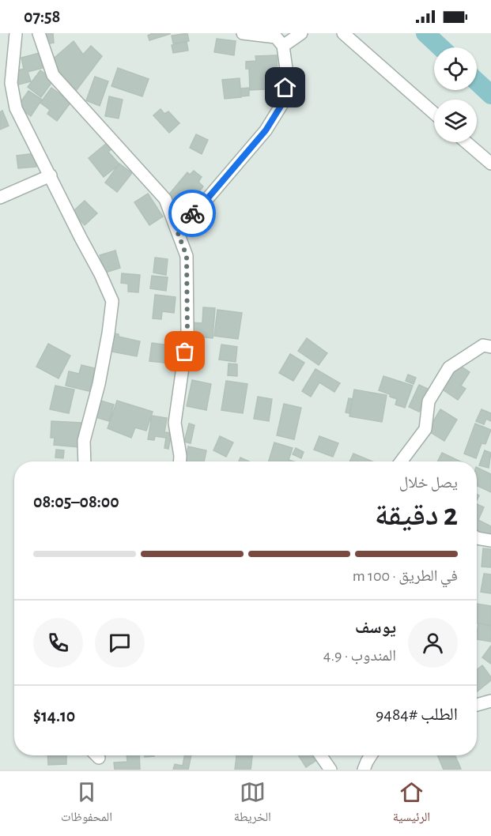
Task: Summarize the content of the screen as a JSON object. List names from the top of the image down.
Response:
{
  "page": {
    "status": "07:58",
    "heading": ["2 دقيقة", "يصل خلال", "08:00–08:05"],
    "panel": [
      "يوسف",
      "المندوب · 4.9",
      "الطلب #9484",
      "$14.10"
    ],
    "bar": "في الطريق · 100 m",
    "tabs": ["الرئيسية", "الخريطة", "المحفوظات"]
  }
}
